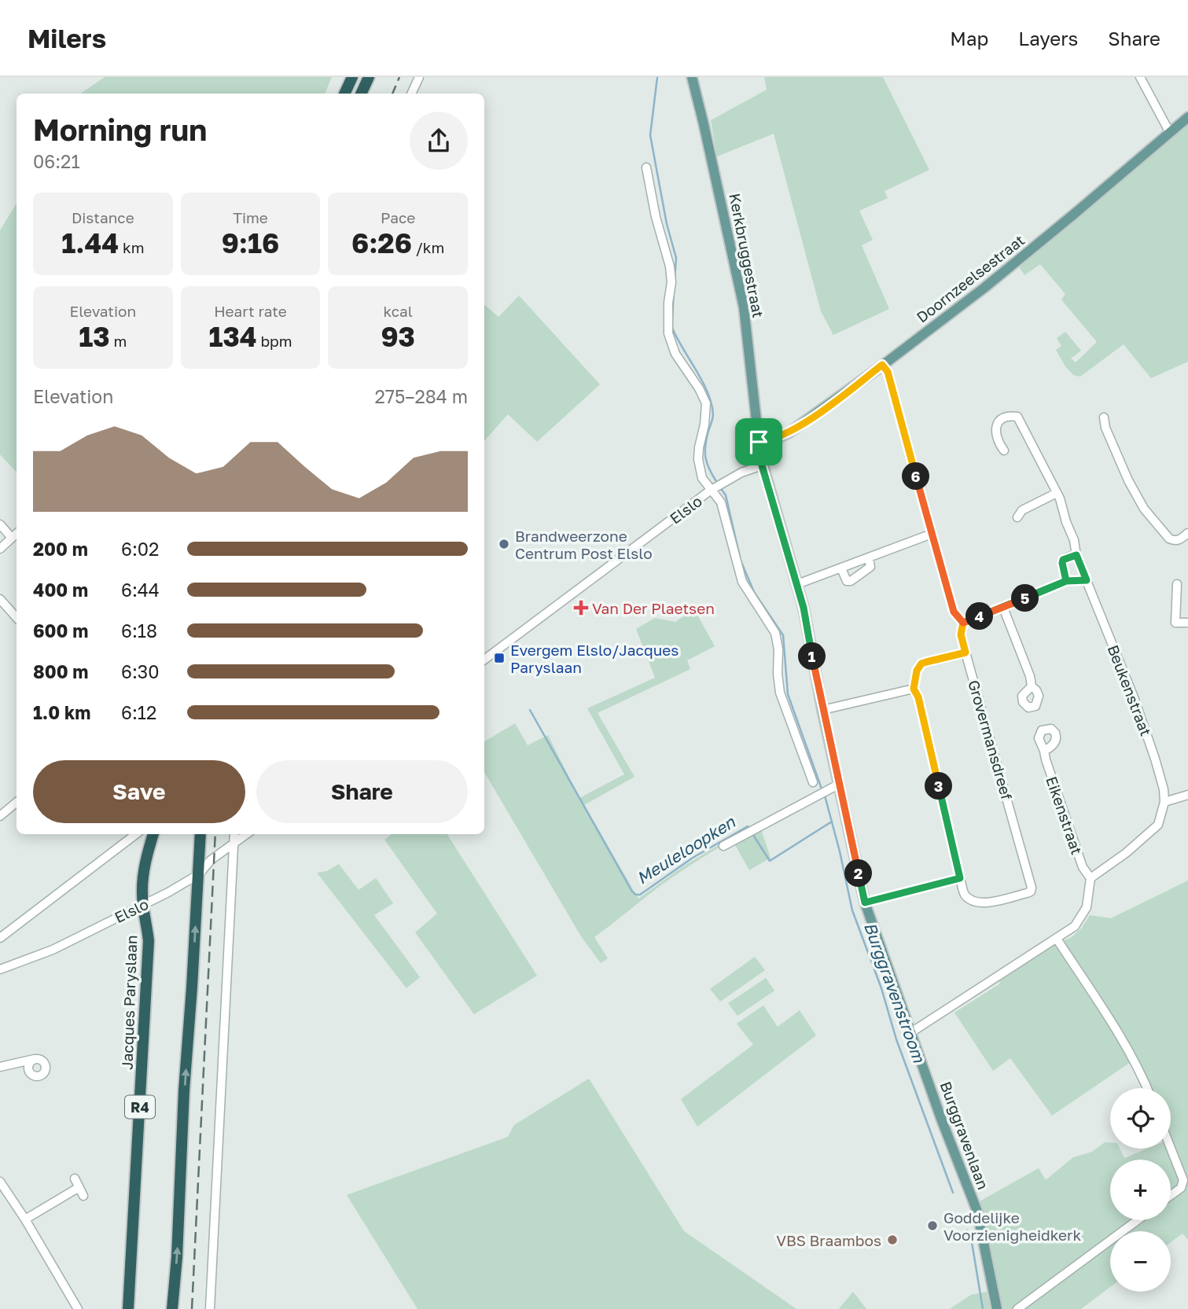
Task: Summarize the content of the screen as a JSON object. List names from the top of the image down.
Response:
{
  "streets": {
    "highway": ["Jacques Paryslaan", "R4"],
    "main road": ["Kerkbruggestraat", "Doornzeelsestraat", "Burggravenlaan"],
    "street": [
      "Elslo",
      "Beukenstraat",
      "Grovermansdreef",
      "Eikenstraat"
    ]
  },
  "crossings": [
    ["Kerkbruggestraat", "Doornzeelsestraat"],
    ["Kerkbruggestraat", "Burggravenlaan"],
    ["Doornzeelsestraat", "Grovermansdreef"],
    ["Doornzeelsestraat", "Burggravenlaan"],
    ["Elslo", "Jacques Paryslaan"],
    ["Elslo", "Burggravenlaan"]
  ],
  "water": ["Meuleloopken", "Burggravenstroom"],
  "places": {
    "other": ["Brandweerzone Centrum Post Elslo", "Goddelijke Voorzienigheidkerk", "VBS Braambos"],
    "health": ["Van Der Plaetsen"],
    "transit": ["Evergem Elslo/Jacques Paryslaan"]
  },
  "page": {
    "header": "Milers",
    "nav": ["Map", "Layers", "Share"],
    "heading": ["Morning run", "06:21"],
    "stats": [
      ["Distance", "1.44 km"],
      ["Time", "9:16"],
      ["Pace", "6:26 /km"],
      ["Elevation", "13 m"],
      ["Heart rate", "134 bpm"],
      ["kcal", "93"]
    ],
    "chart": ["Elevation", "275–284 m"],
    "pins": [
      "6",
      "5",
      "4",
      "1",
      "3",
      "2"
    ],
    "list": [
      {
        "name": "200 m",
        "note": "6:02"
      },
      {
        "name": "400 m",
        "note": "6:44"
      },
      {
        "name": "600 m",
        "note": "6:18"
      },
      {
        "name": "800 m",
        "note": "6:30"
      },
      {
        "name": "1.0 km",
        "note": "6:12"
      }
    ],
    "buttons": ["Save", "Share"],
    "map_buttons": ["+", "−"]
  }
}
